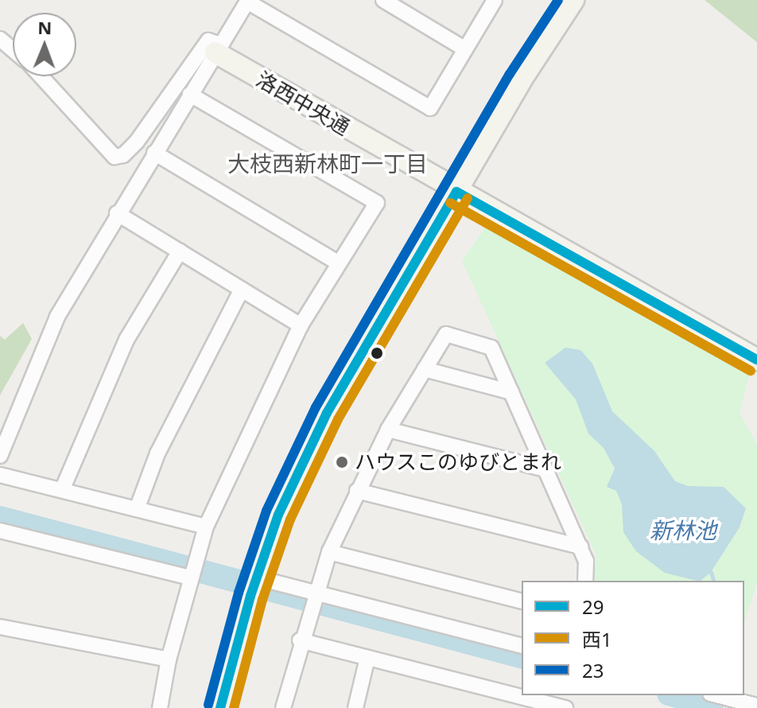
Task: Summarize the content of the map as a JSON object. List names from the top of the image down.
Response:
{
  "streets": {
    "street": ["洛西中央通"]
  },
  "districts": ["大枝西新林町一丁目"],
  "water": ["新林池"],
  "places": ["ハウスこのゆびとまれ"],
  "lines": ["transit line 23", "transit line 29", "transit line 西1"],
  "legend": ["29", "西1", "23"],
  "north": "top"
}
